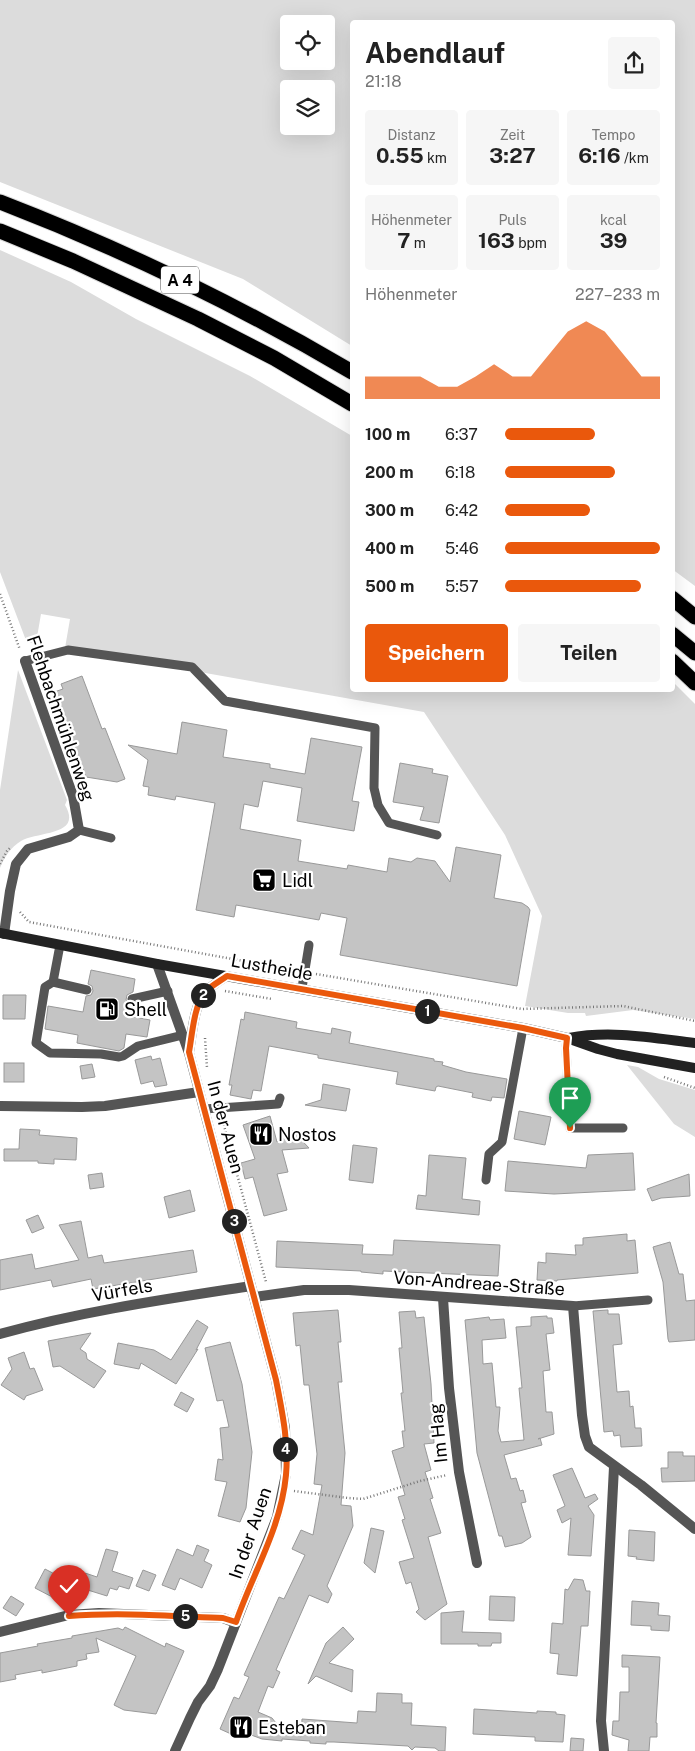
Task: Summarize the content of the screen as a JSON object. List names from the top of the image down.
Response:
{
  "streets": {
    "highway": ["A 4"],
    "main road": ["Lustheide"],
    "street": [
      "Flehbachmühlenweg",
      "In der Auen",
      "Von-Andreae-Straße",
      "Vürfels",
      "Im Hag"
    ]
  },
  "crossings": [
    ["Flehbachmühlenweg", "Lustheide"],
    ["Lustheide", "In der Auen"],
    ["In der Auen", "Von-Andreae-Straße"],
    ["In der Auen", "Vürfels"],
    ["Von-Andreae-Straße", "Im Hag"]
  ],
  "places": {
    "supermarket": ["Lidl"],
    "fuel station": ["Shell"],
    "restaurant": ["Nostos", "Esteban"]
  },
  "page": {
    "heading": ["Abendlauf", "21:18"],
    "stats": [
      ["Distanz", "0.55 km"],
      ["Zeit", "3:27"],
      ["Tempo", "6:16 /km"],
      ["Höhenmeter", "7 m"],
      ["Puls", "163 bpm"],
      ["kcal", "39"]
    ],
    "chart": ["Höhenmeter", "227–233 m"],
    "list": [
      {
        "name": "100 m",
        "note": "6:37"
      },
      {
        "name": "200 m",
        "note": "6:18"
      },
      {
        "name": "300 m",
        "note": "6:42"
      },
      {
        "name": "400 m",
        "note": "5:46"
      },
      {
        "name": "500 m",
        "note": "5:57"
      }
    ],
    "buttons": ["Speichern", "Teilen"],
    "pins": [
      "2",
      "1",
      "3",
      "4",
      "5"
    ]
  }
}
